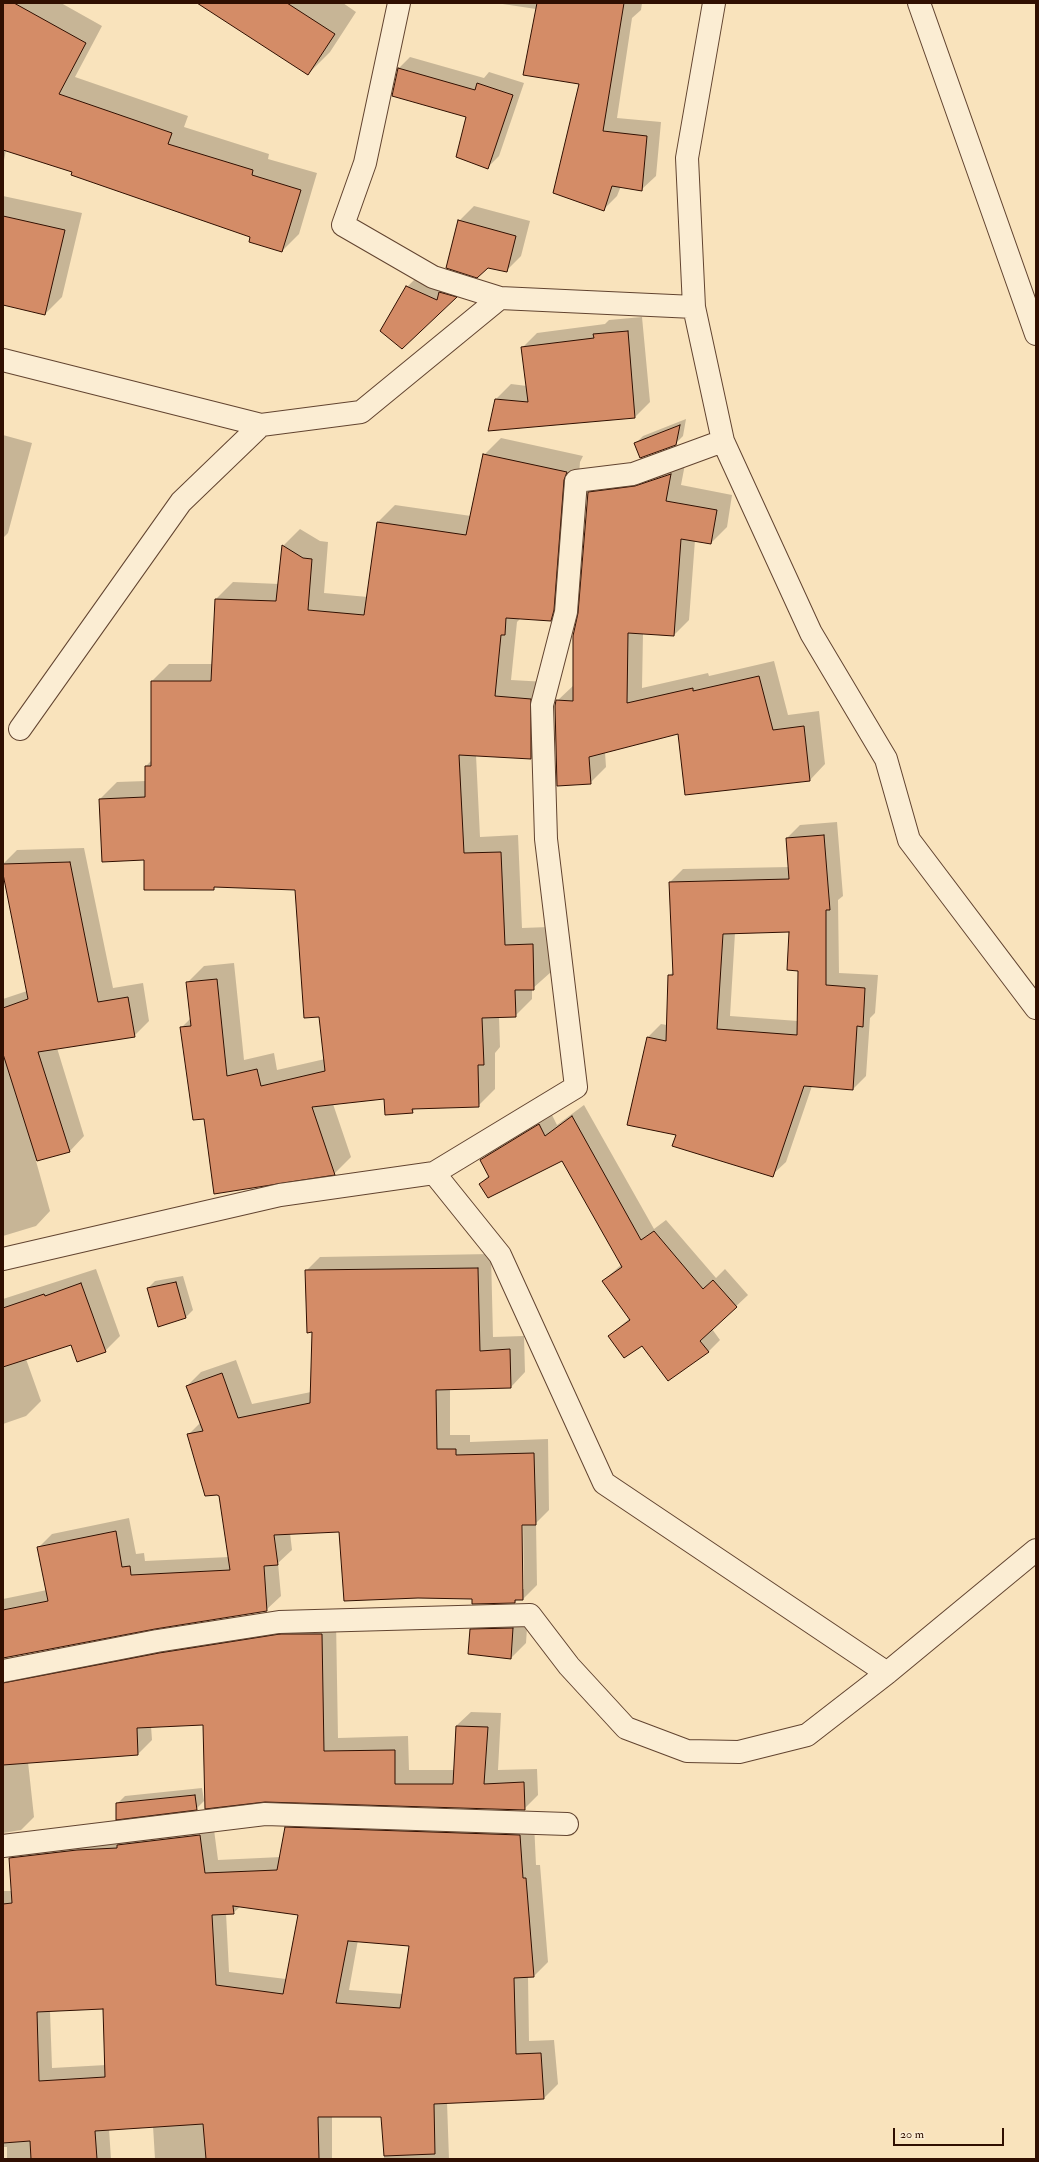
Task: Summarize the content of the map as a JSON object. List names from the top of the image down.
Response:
{
  "scale_bar": "20 m"
}
